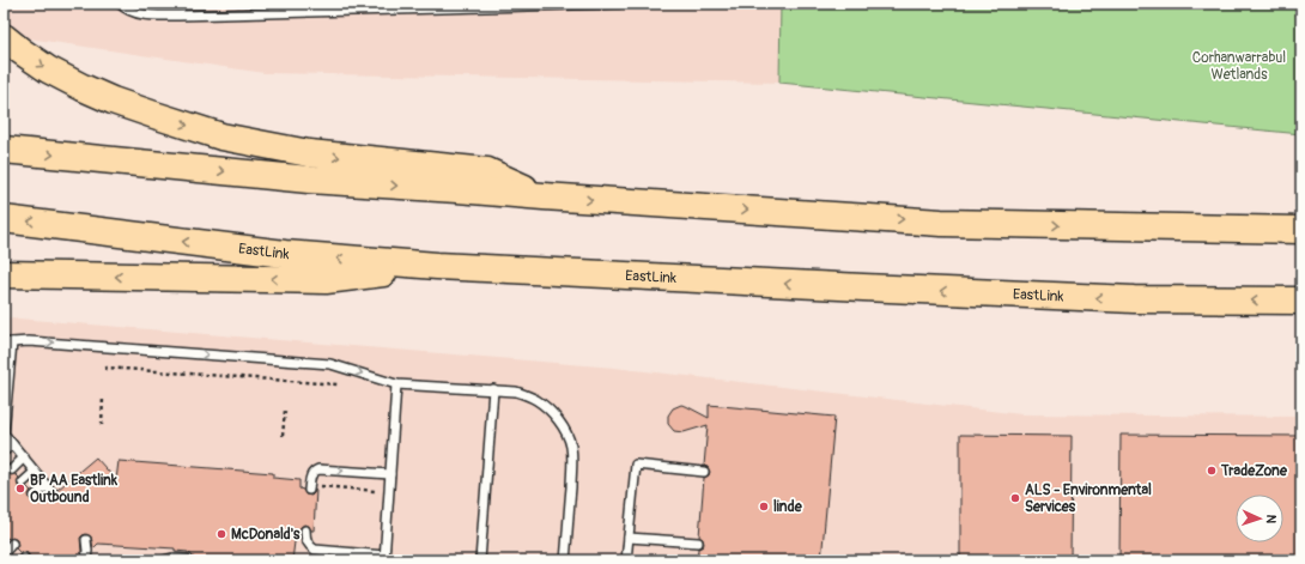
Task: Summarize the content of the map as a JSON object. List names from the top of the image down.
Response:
{
  "streets": {
    "highway": ["EastLink"]
  },
  "parks": ["Corhanwarrabul Wetlands"],
  "places": [
    "TradeZone",
    "BP AA Eastlink Outbound",
    "ALS - Environmental Services",
    "linde",
    "McDonald's"
  ],
  "north": "right"
}
